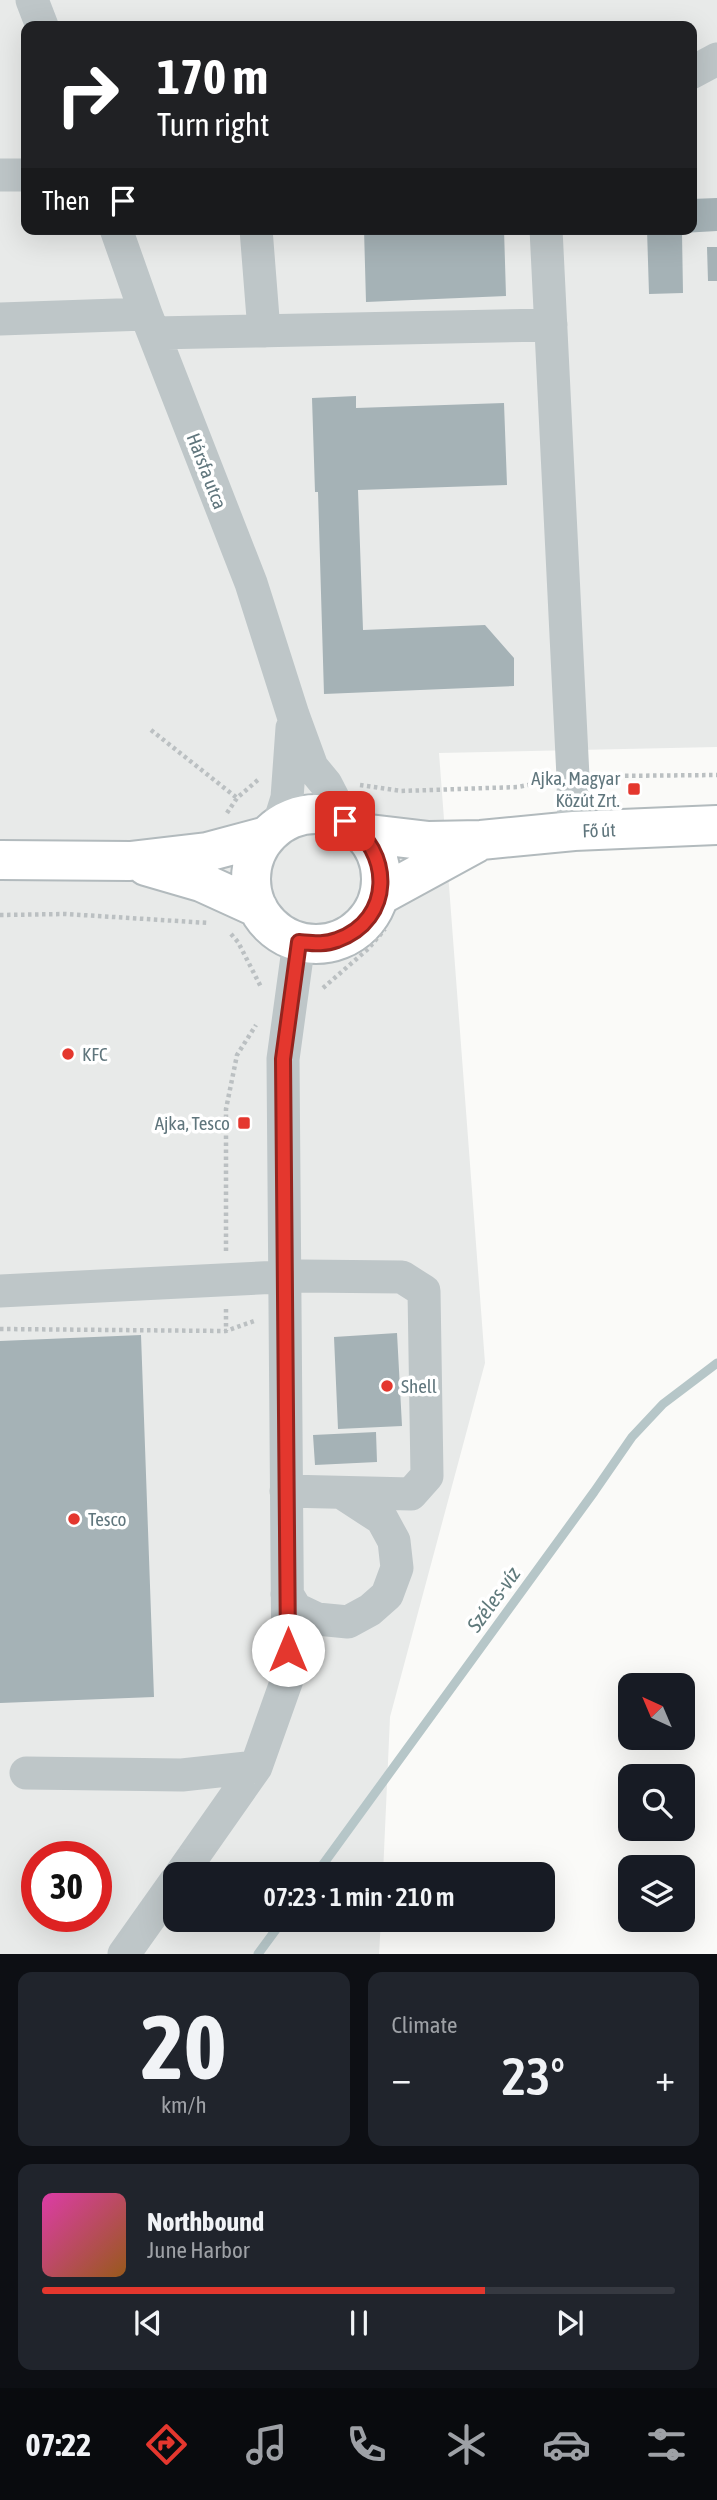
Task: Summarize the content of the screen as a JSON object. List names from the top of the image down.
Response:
{
  "streets": {
    "main road": ["Fő út"],
    "street": ["Hársfa utca"]
  },
  "crossings": [
    ["Hársfa utca", "Fő út"]
  ],
  "water": ["Széles-víz"],
  "places": {
    "transit": ["Ajka, Magyar Közút Zrt.", "Ajka, Tesco"],
    "other": ["KFC", "Shell", "Tesco"]
  },
  "north": "top left",
  "page": {
    "turn": ["170 m", "Turn right"],
    "then": "Then",
    "limit": "30",
    "trip": "07:23 · 1 min · 210 m",
    "tile": [
      ["20", "km/h"],
      "Climate"
    ],
    "heat": ["−", "23°", "+"],
    "song": ["Northbound", "June Harbor"],
    "tabs": "07:22"
  }
}
